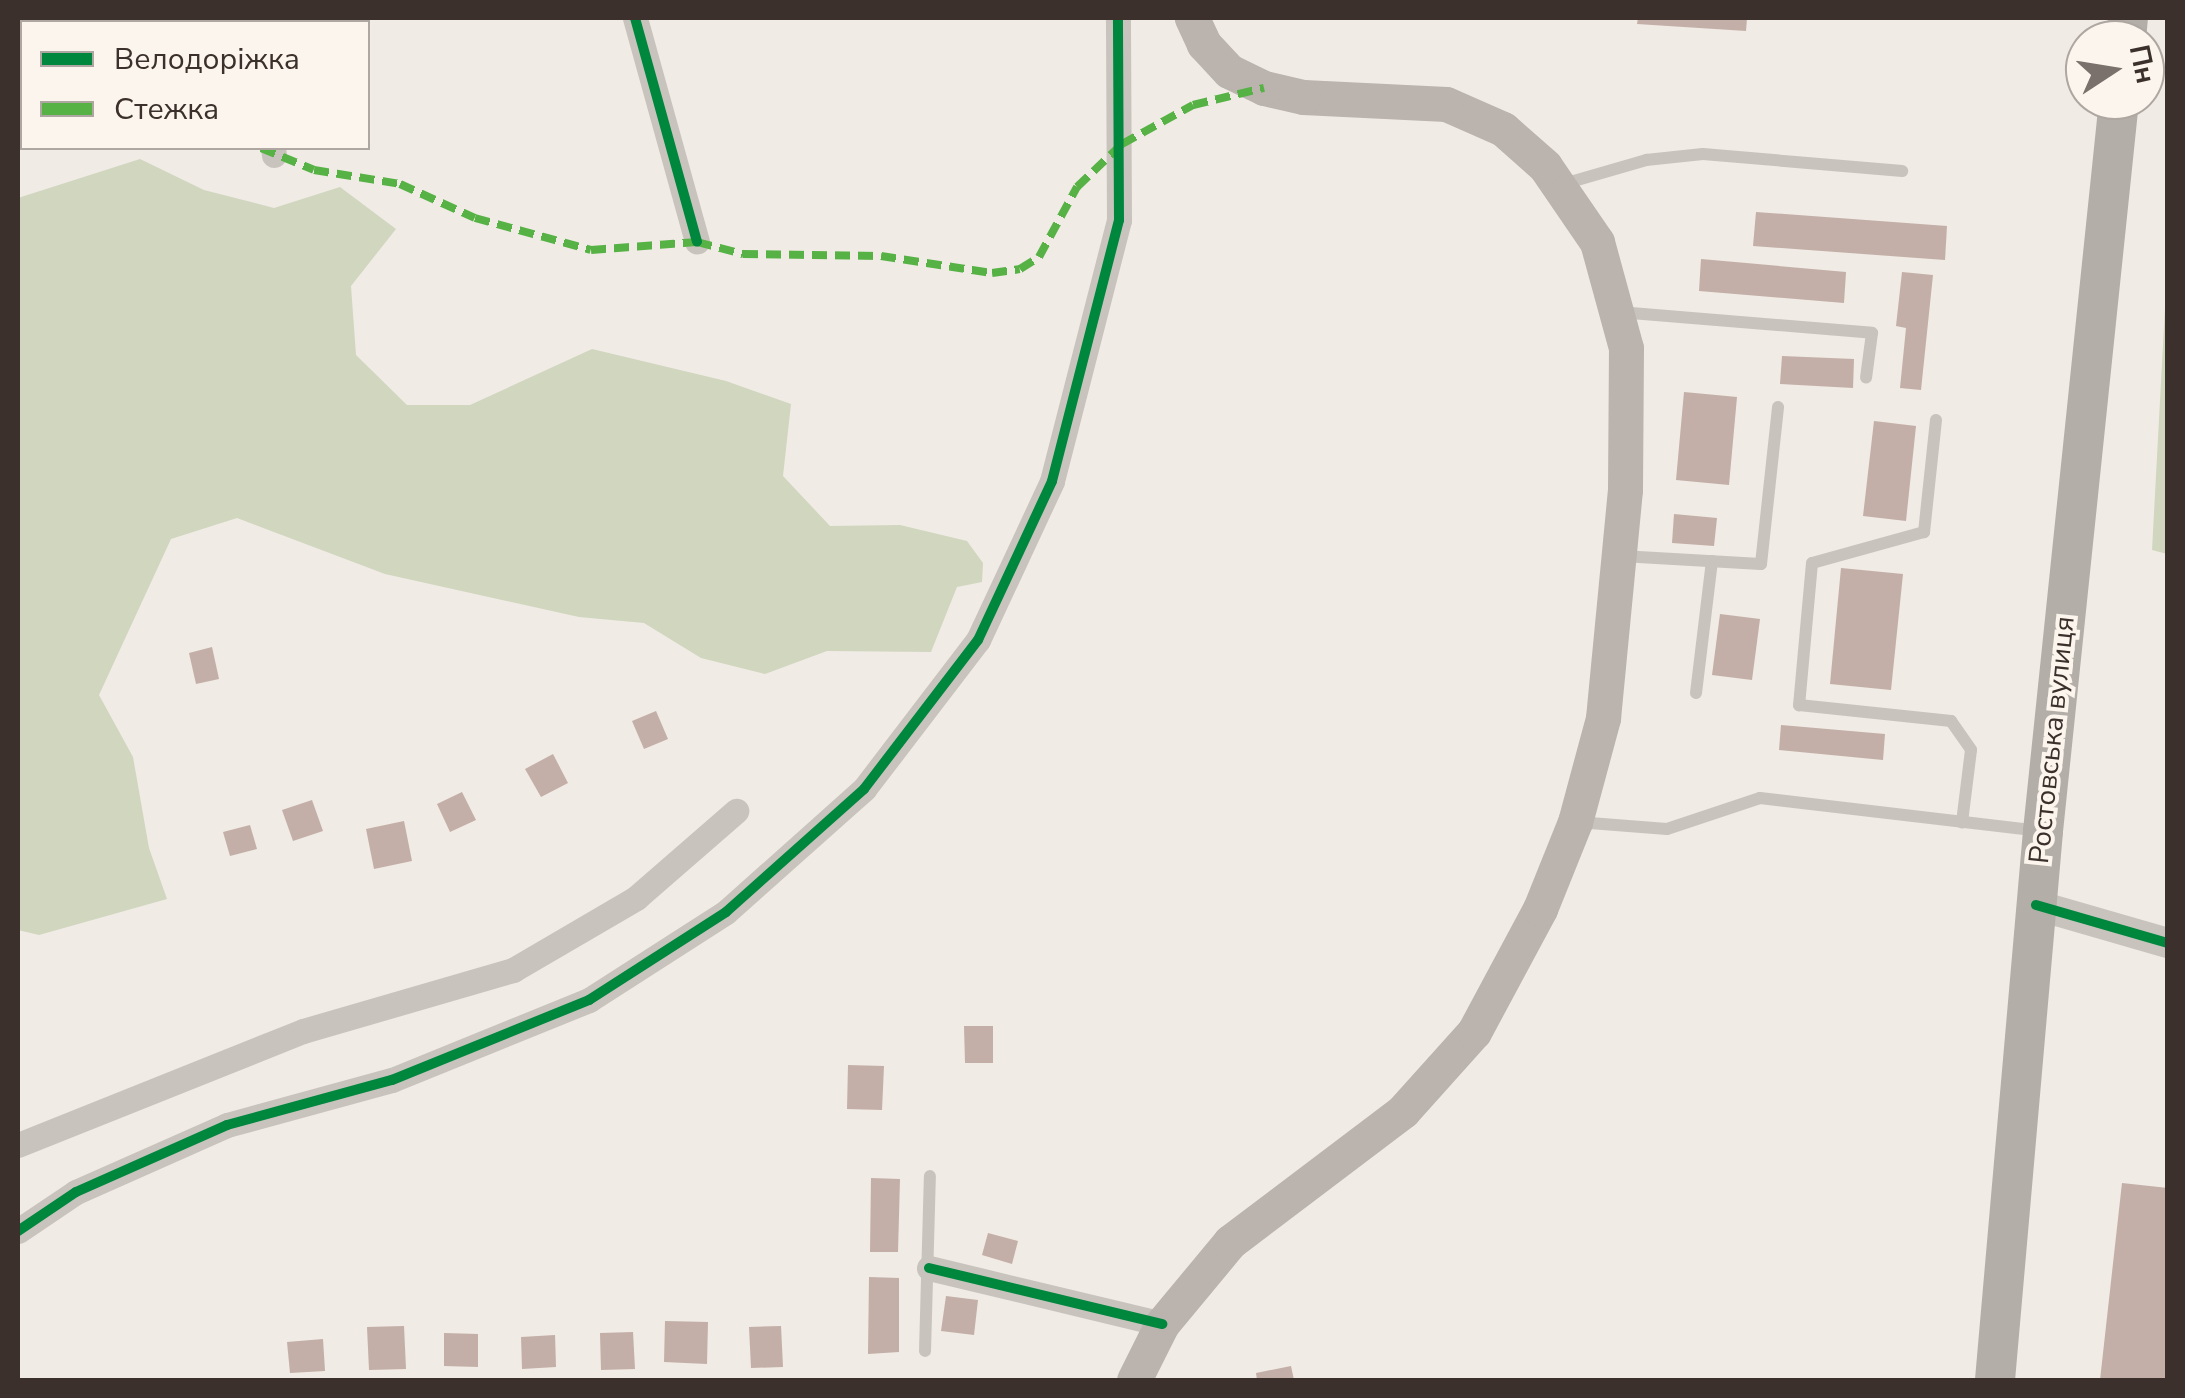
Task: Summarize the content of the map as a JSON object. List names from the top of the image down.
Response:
{
  "streets": {
    "highway": ["Ростовська вулиця"]
  },
  "legend": ["Велодоріжка", "Стежка"],
  "north": "right"
}
